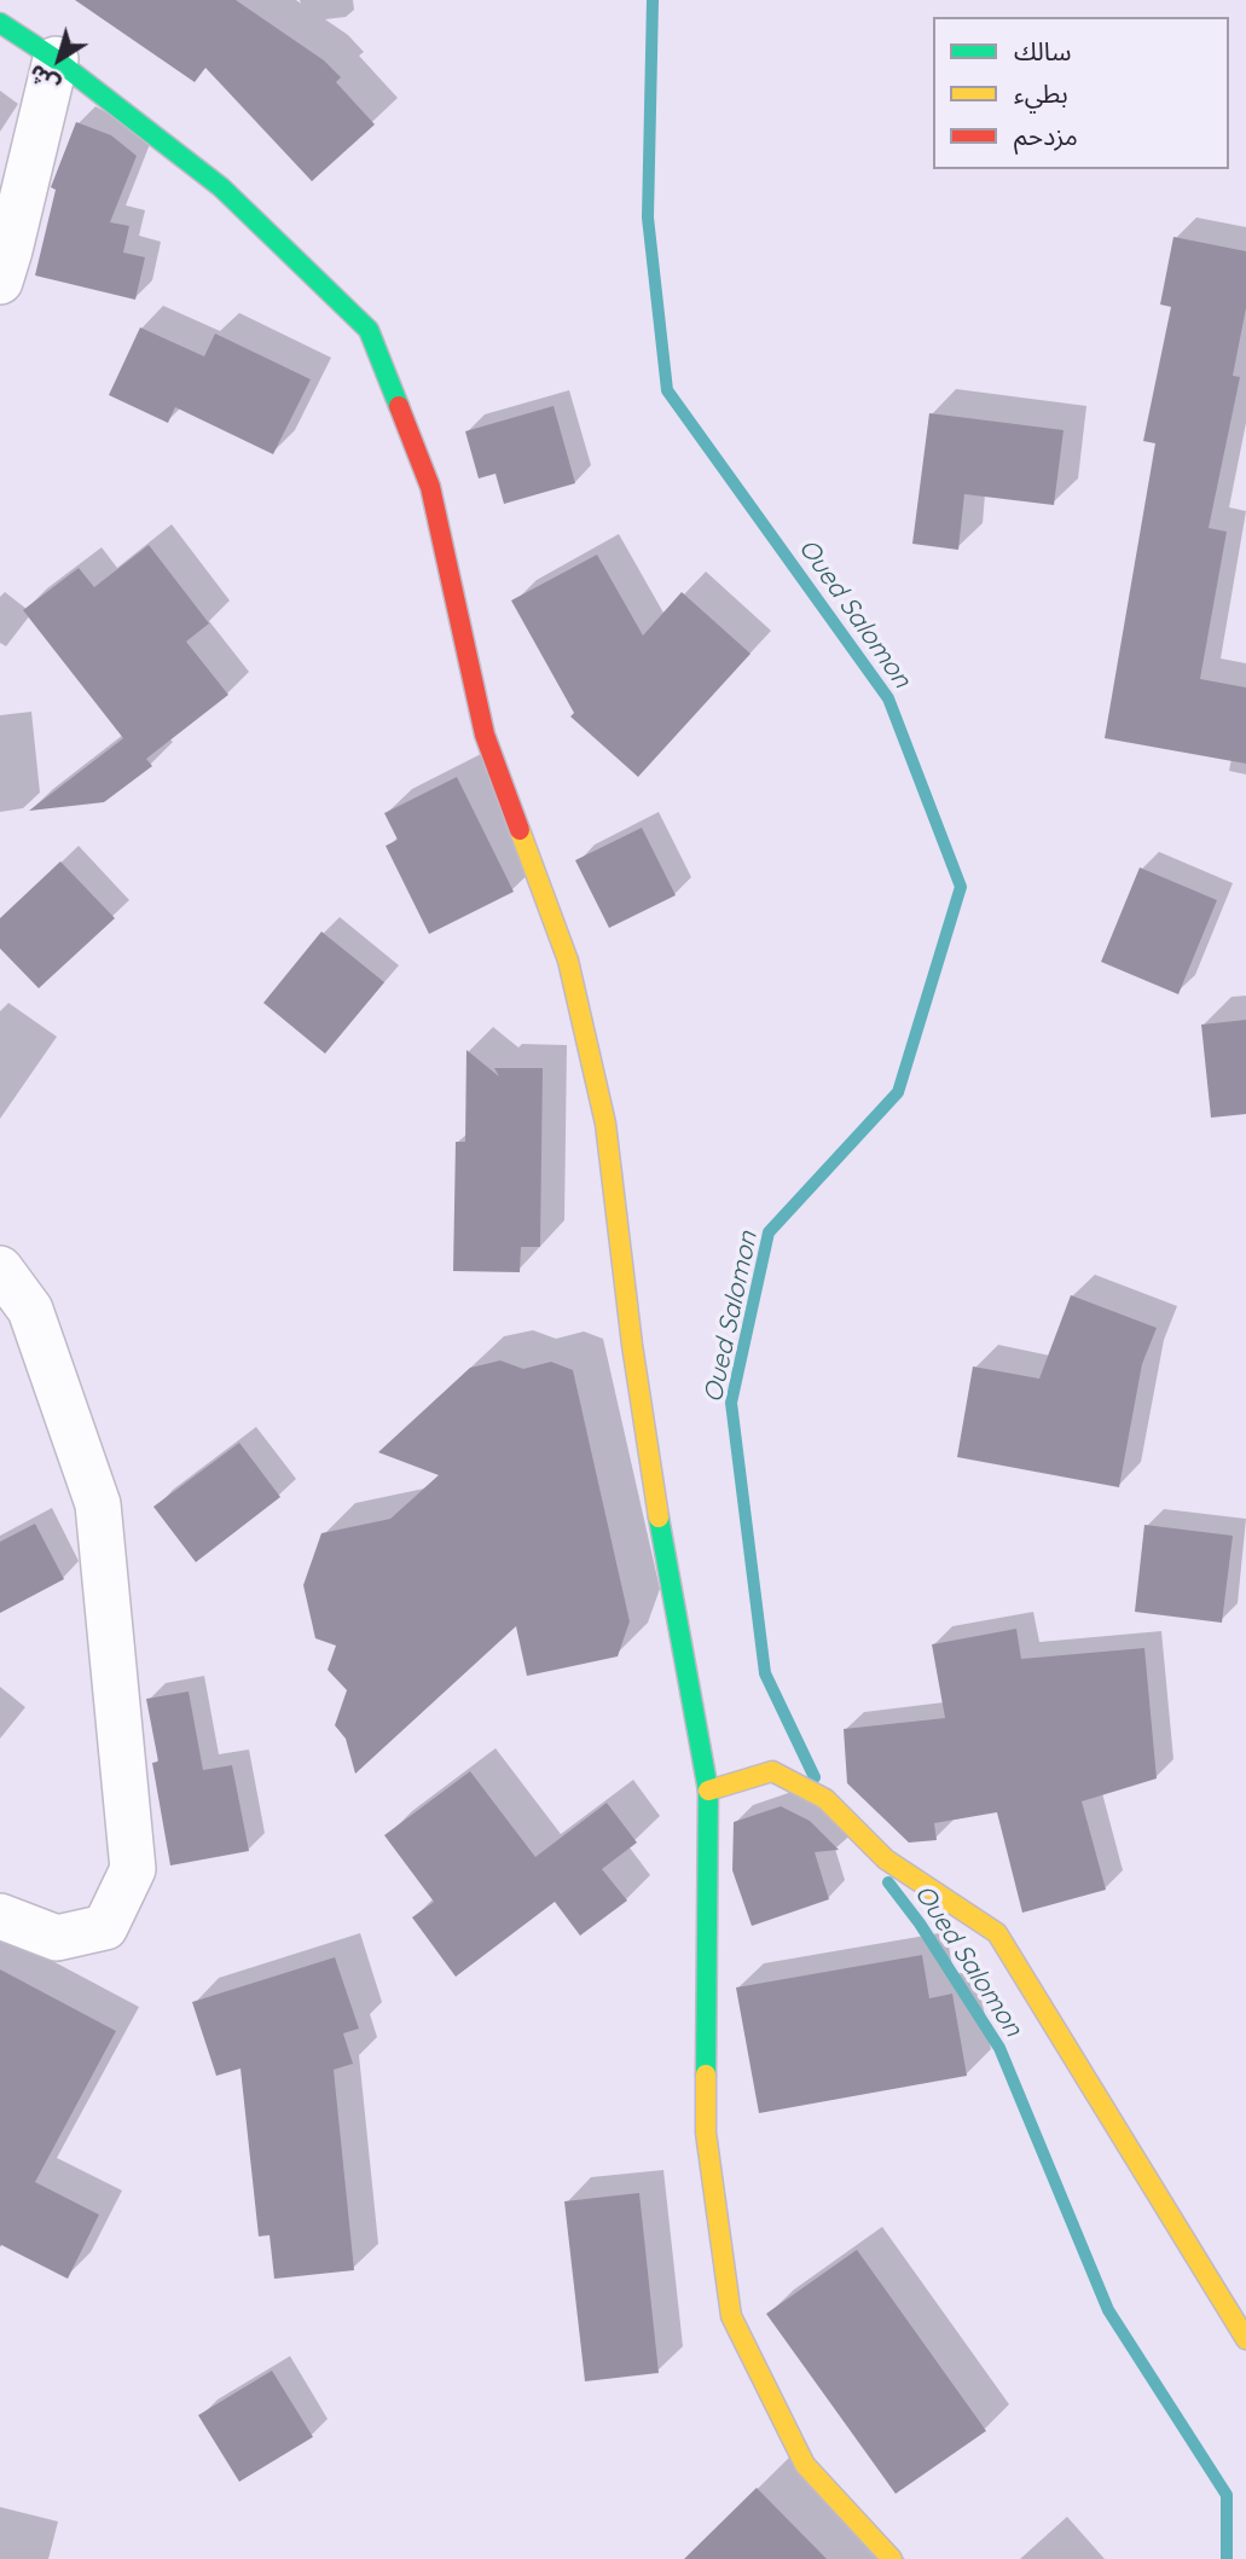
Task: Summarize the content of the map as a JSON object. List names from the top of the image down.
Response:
{
  "water": ["Oued Salomon"],
  "legend": ["سالك", "بطيء", "مزدحم"],
  "north": "bottom left"
}
